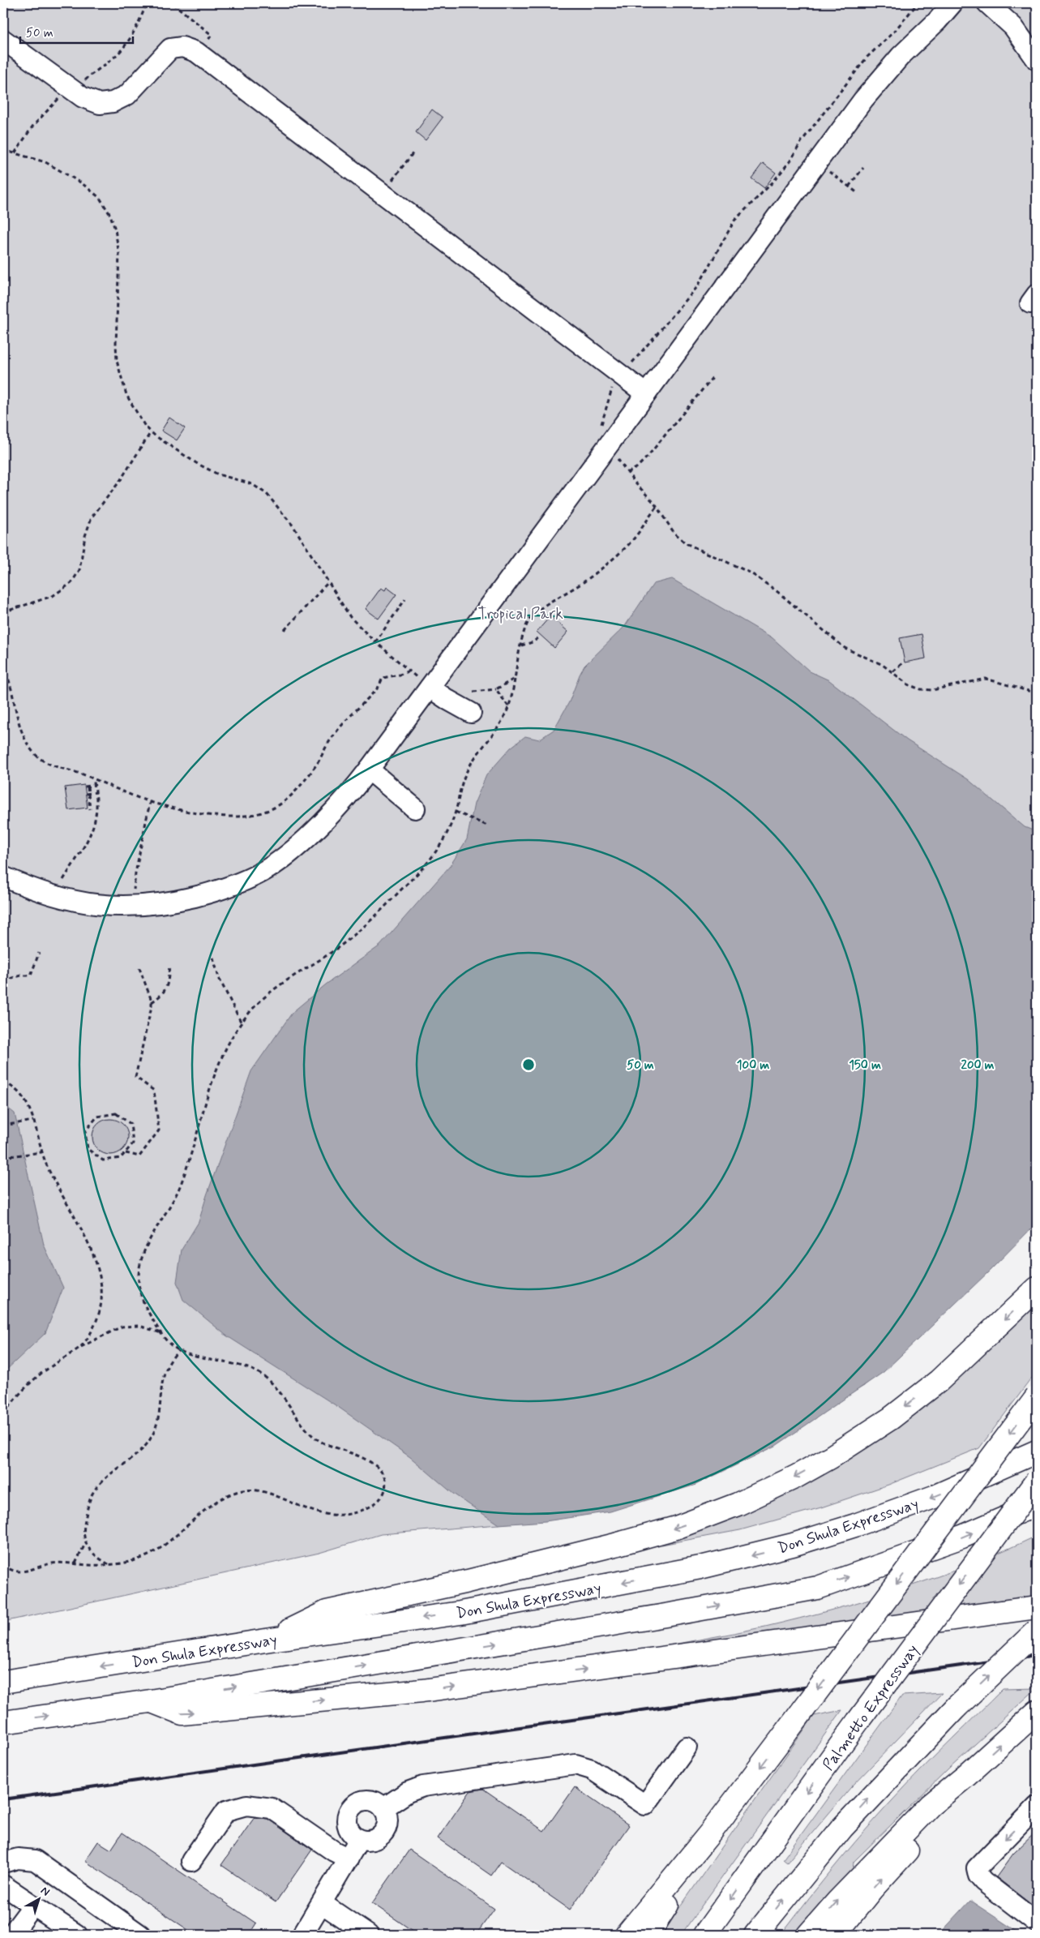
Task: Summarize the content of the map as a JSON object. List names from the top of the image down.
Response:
{
  "streets": {
    "highway": ["Don Shula Expressway", "Palmetto Expressway"]
  },
  "parks": ["Tropical Park"],
  "scale_bar": "50 m",
  "north": "top right",
  "rings": [
    "50 m",
    "100 m",
    "150 m",
    "200 m"
  ]
}
